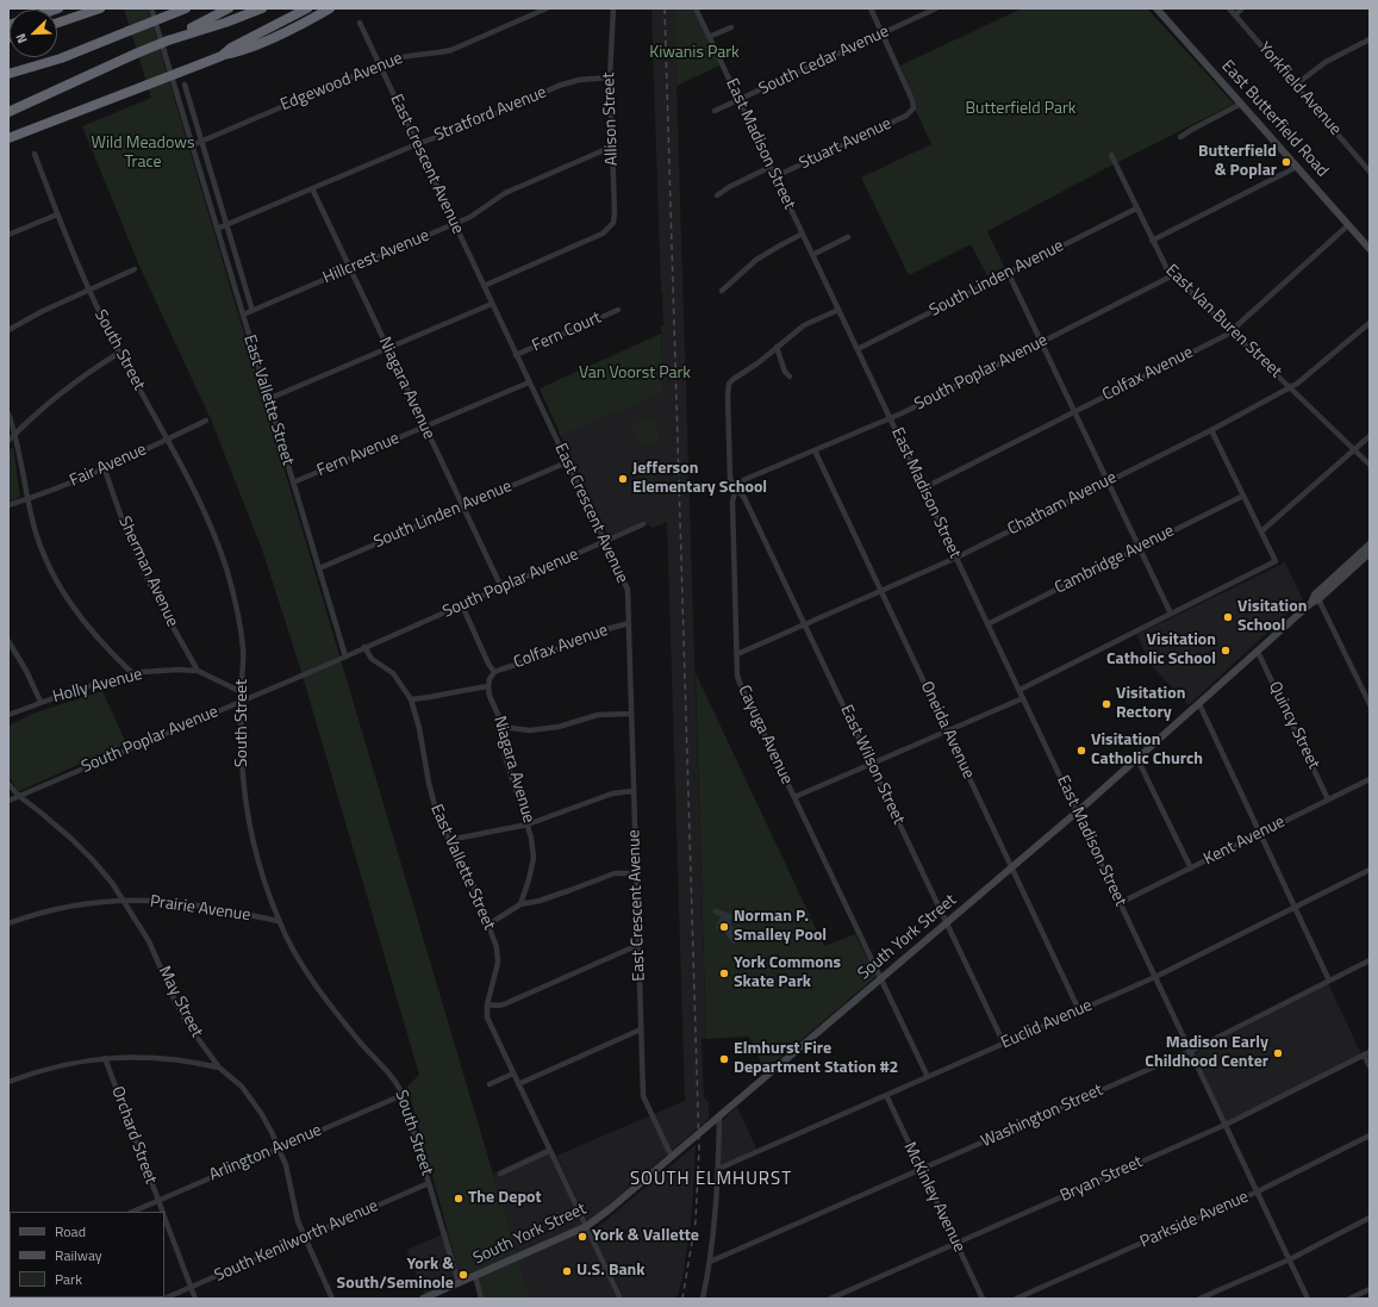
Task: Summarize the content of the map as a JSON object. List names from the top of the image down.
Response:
{
  "streets": {
    "main road": ["East Butterfield Road", "South York Street"],
    "street": [
      "South Cedar Avenue",
      "Edgewood Avenue",
      "Yorkfield Avenue",
      "Stratford Avenue",
      "Allison Street",
      "East Madison Street",
      "Stuart Avenue",
      "East Crescent Avenue",
      "Hillcrest Avenue",
      "South Linden Avenue",
      "East Van Buren Street",
      "Fern Court",
      "South Street",
      "South Poplar Avenue",
      "Colfax Avenue",
      "Niagara Avenue",
      "East Vallette Street",
      "Fern Avenue",
      "Fair Avenue",
      "Chatham Avenue",
      "Cambridge Avenue",
      "Sherman Avenue",
      "Holly Avenue",
      "Quincy Street",
      "Oneida Avenue",
      "Cayuga Avenue",
      "East Wilson Street",
      "Kent Avenue",
      "Prairie Avenue",
      "May Street",
      "Euclid Avenue",
      "Washington Street",
      "Orchard Street",
      "Arlington Avenue",
      "Bryan Street",
      "McKinley Avenue",
      "Parkside Avenue",
      "South Kenilworth Avenue"
    ]
  },
  "crossings": [
    ["South Cedar Avenue", "East Madison Street"],
    ["South Cedar Avenue", "Stuart Avenue"],
    ["Edgewood Avenue", "East Crescent Avenue"],
    ["Edgewood Avenue", "East Vallette Street"],
    ["Stratford Avenue", "Allison Street"],
    ["Stratford Avenue", "East Crescent Avenue"],
    ["Stratford Avenue", "Niagara Avenue"],
    ["Stratford Avenue", "East Vallette Street"],
    ["Allison Street", "East Crescent Avenue"],
    ["Allison Street", "Hillcrest Avenue"],
    ["East Butterfield Road", "Colfax Avenue"],
    ["East Madison Street", "Stuart Avenue"],
    ["East Madison Street", "South Linden Avenue"],
    ["East Madison Street", "South Poplar Avenue"],
    ["East Madison Street", "Colfax Avenue"],
    ["East Madison Street", "Chatham Avenue"],
    ["East Madison Street", "Cambridge Avenue"],
    ["East Madison Street", "Cayuga Avenue"],
    ["East Madison Street", "Kent Avenue"],
    ["East Madison Street", "South York Street"],
    ["East Madison Street", "Euclid Avenue"],
    ["East Madison Street", "Washington Street"],
    ["East Madison Street", "Bryan Street"],
    ["East Madison Street", "Parkside Avenue"],
    ["East Crescent Avenue", "Hillcrest Avenue"],
    ["East Crescent Avenue", "South Linden Avenue"],
    ["East Crescent Avenue", "Fern Court"],
    ["East Crescent Avenue", "South Poplar Avenue"],
    ["East Crescent Avenue", "Colfax Avenue"],
    ["East Crescent Avenue", "Fern Avenue"],
    ["East Crescent Avenue", "South York Street"],
    ["Hillcrest Avenue", "Niagara Avenue"],
    ["Hillcrest Avenue", "East Vallette Street"],
    ["South Linden Avenue", "East Van Buren Street"],
    ["South Linden Avenue", "Niagara Avenue"],
    ["South Linden Avenue", "East Vallette Street"],
    ["East Van Buren Street", "South Poplar Avenue"],
    ["East Van Buren Street", "Colfax Avenue"],
    ["East Van Buren Street", "Chatham Avenue"],
    ["South Street", "South Poplar Avenue"],
    ["South Street", "Fair Avenue"],
    ["South Street", "Holly Avenue"],
    ["South Street", "Prairie Avenue"],
    ["South Street", "South York Street"],
    ["South Street", "Arlington Avenue"],
    ["South Street", "South Kenilworth Avenue"],
    ["South Poplar Avenue", "Niagara Avenue"],
    ["South Poplar Avenue", "East Vallette Street"],
    ["South Poplar Avenue", "Oneida Avenue"],
    ["South Poplar Avenue", "Cayuga Avenue"],
    ["South Poplar Avenue", "East Wilson Street"],
    ["South Poplar Avenue", "May Street"],
    ["Niagara Avenue", "Fern Avenue"],
    ["East Vallette Street", "Fern Avenue"],
    ["East Vallette Street", "South York Street"],
    ["Fair Avenue", "Sherman Avenue"],
    ["Chatham Avenue", "Oneida Avenue"],
    ["Chatham Avenue", "Cayuga Avenue"],
    ["Chatham Avenue", "East Wilson Street"],
    ["Sherman Avenue", "Holly Avenue"],
    ["Quincy Street", "Kent Avenue"],
    ["Quincy Street", "South York Street"],
    ["Oneida Avenue", "South York Street"],
    ["Oneida Avenue", "Euclid Avenue"],
    ["Cayuga Avenue", "East Wilson Street"],
    ["Cayuga Avenue", "South York Street"],
    ["Cayuga Avenue", "Euclid Avenue"],
    ["East Wilson Street", "South York Street"],
    ["East Wilson Street", "Euclid Avenue"],
    ["Prairie Avenue", "May Street"],
    ["May Street", "Arlington Avenue"],
    ["May Street", "South Kenilworth Avenue"],
    ["Euclid Avenue", "McKinley Avenue"],
    ["Washington Street", "McKinley Avenue"],
    ["Orchard Street", "Arlington Avenue"],
    ["Orchard Street", "South Kenilworth Avenue"],
    ["Bryan Street", "McKinley Avenue"]
  ],
  "districts": ["SOUTH ELMHURST"],
  "parks": [
    "Kiwanis Park",
    "Butterfield Park",
    "Wild Meadows Trace",
    "Van Voorst Park"
  ],
  "places": [
    "Butterfield & Poplar",
    "Jefferson Elementary School",
    "Visitation School",
    "Visitation Catholic School",
    "Visitation Rectory",
    "Visitation Catholic Church",
    "Norman P. Smalley Pool",
    "York Commons Skate Park",
    "Madison Early Childhood Center",
    "Elmhurst Fire Department Station #2",
    "The Depot",
    "York & Vallette",
    "U.S. Bank",
    "York & South/Seminole"
  ],
  "legend": ["Road", "Railway", "Park"],
  "north": "bottom left"
}
